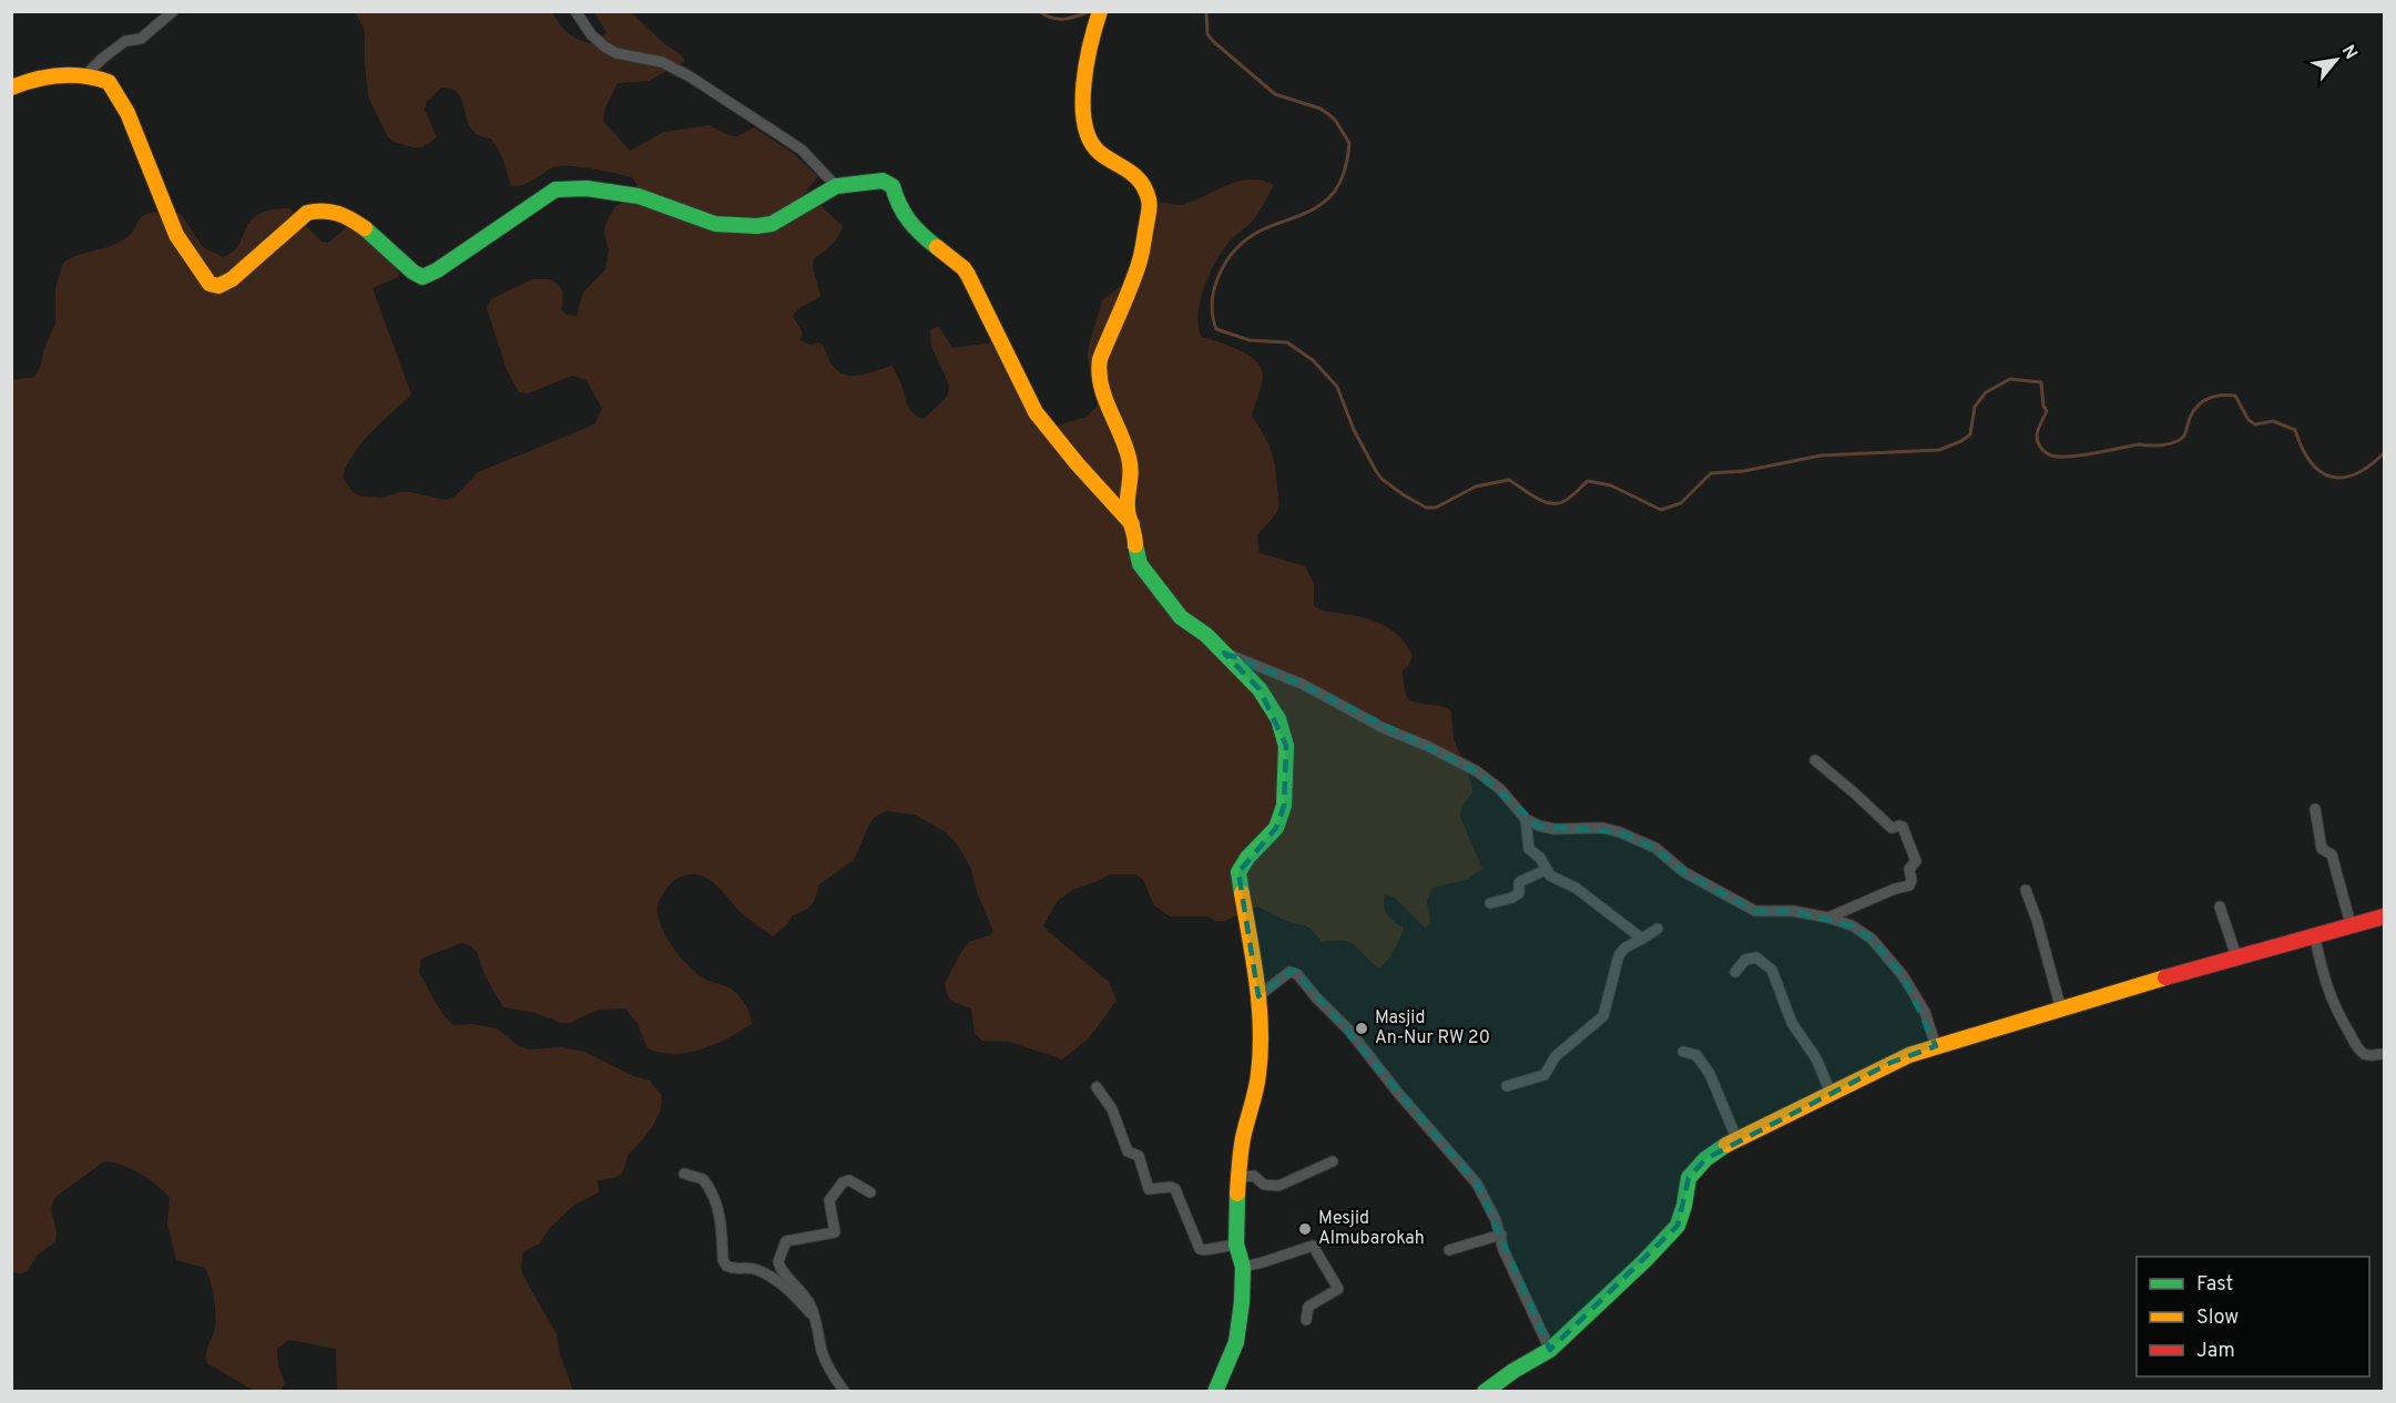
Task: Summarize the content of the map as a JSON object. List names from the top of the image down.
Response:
{
  "places": ["Masjid An-Nur RW 20", "Mesjid Almubarokah"],
  "legend": ["Fast", "Slow", "Jam"],
  "north": "top right"
}
